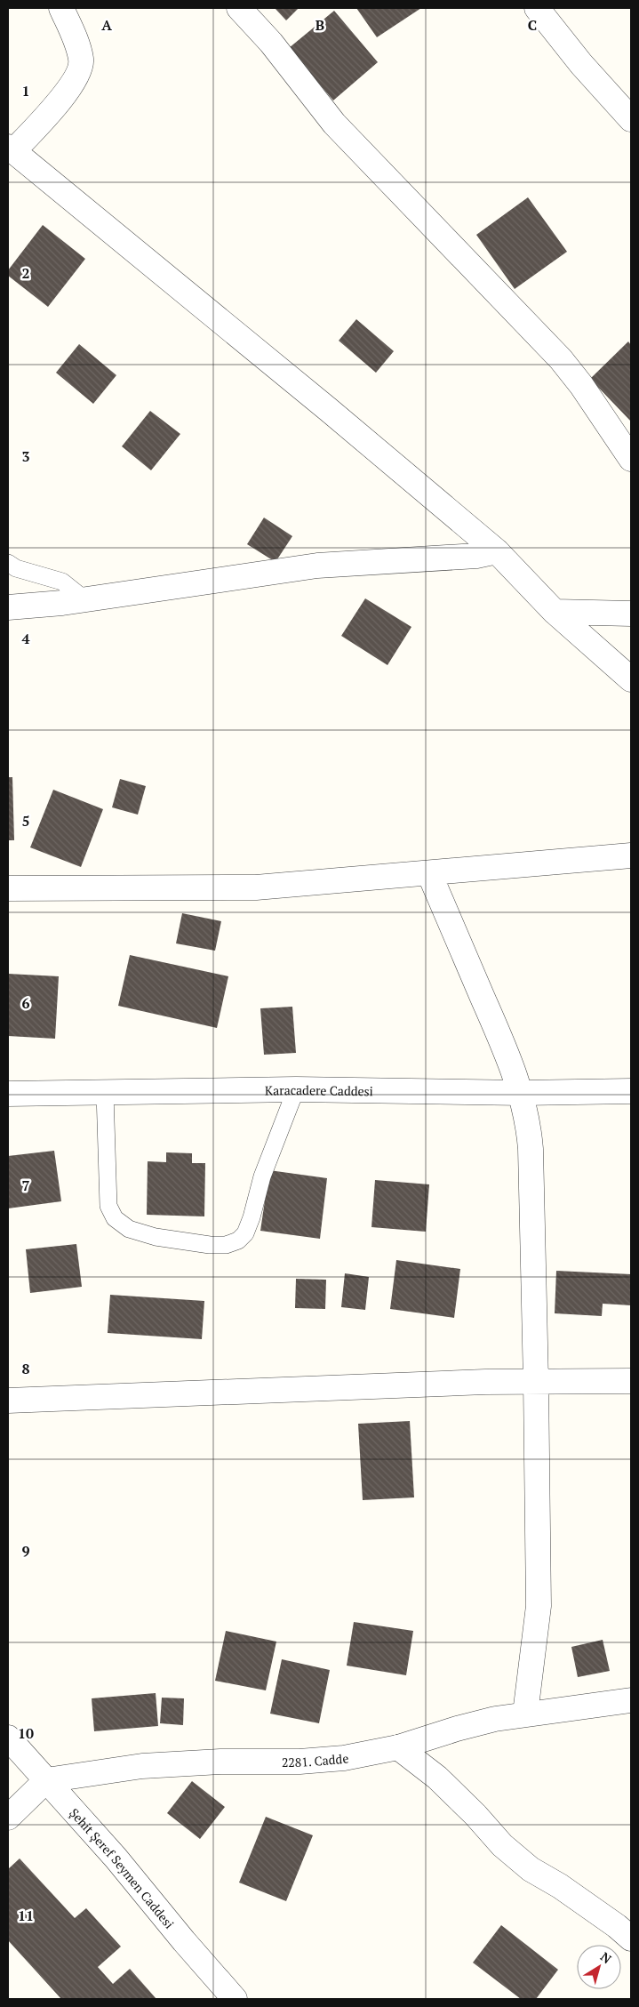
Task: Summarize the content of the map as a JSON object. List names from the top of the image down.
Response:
{
  "streets": {
    "street": ["Karacadere Caddesi", "2281. Cadde", "Şehit Şeref Seymen Caddesi"]
  },
  "crossings": [
    ["2281. Cadde", "Şehit Şeref Seymen Caddesi"]
  ],
  "north": "top right",
  "grid": {
    "columns": ["A", "B", "C"],
    "rows": [
      "1",
      "2",
      "3",
      "4",
      "5",
      "6",
      "7",
      "8",
      "9",
      "10",
      "11"
    ]
  }
}
